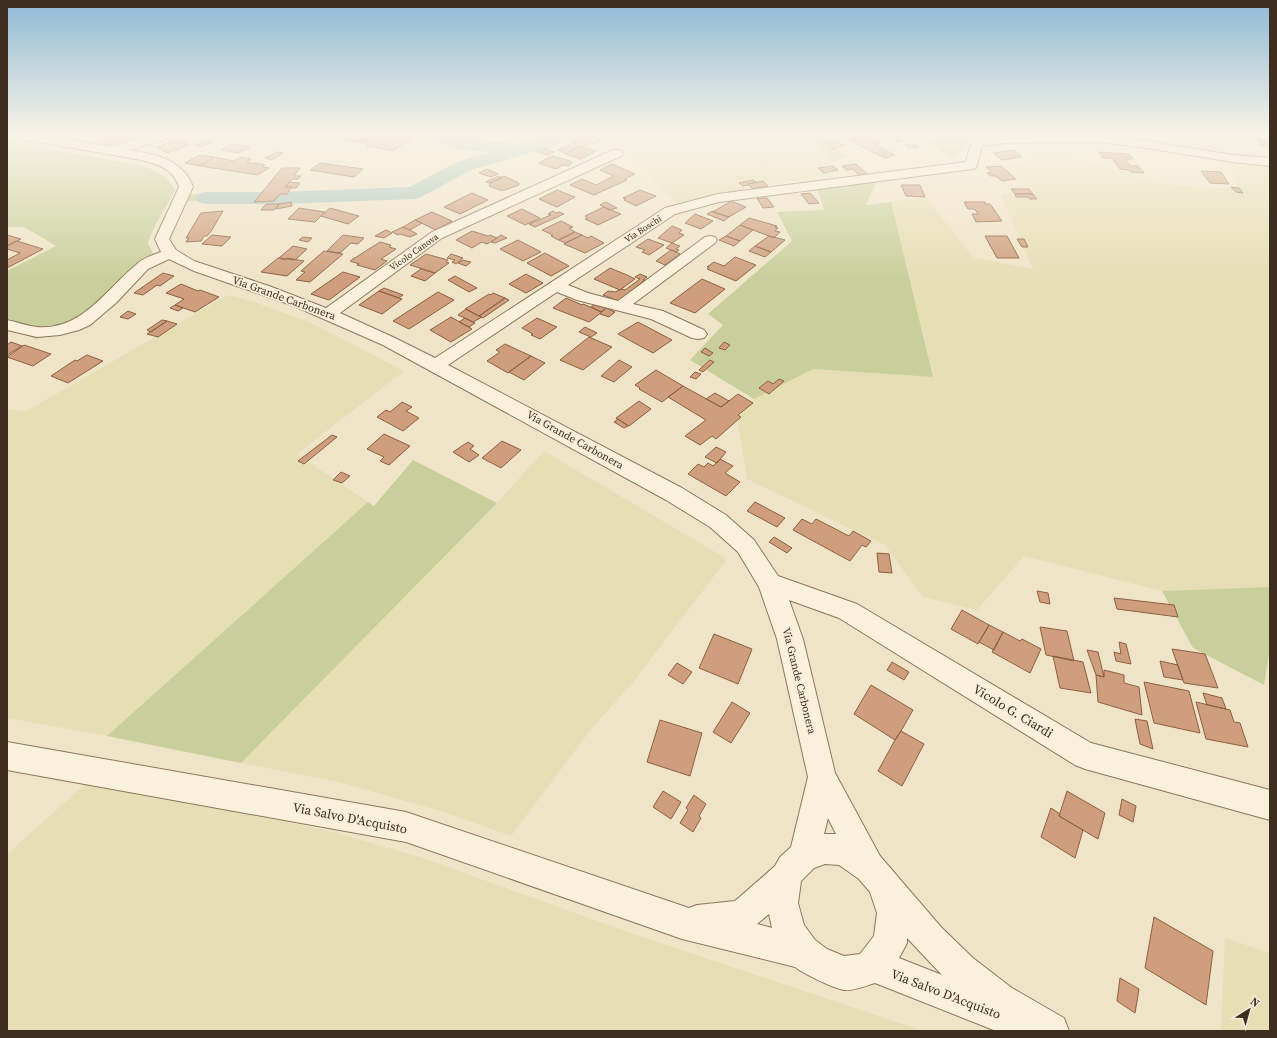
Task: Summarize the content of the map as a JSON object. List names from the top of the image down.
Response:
{
  "streets": {
    "street": [
      "Via Boschi",
      "Vicolo Canova",
      "Via Grande Carbonera",
      "Vicolo G. Ciardi",
      "Via Salvo D'Acquisto"
    ]
  },
  "crossings": [
    ["Via Boschi", "Via Grande Carbonera"],
    ["Vicolo Canova", "Via Grande Carbonera"],
    ["Via Grande Carbonera", "Vicolo G. Ciardi"],
    ["Via Grande Carbonera", "Via Salvo D'Acquisto"]
  ],
  "north": "top right"
}
